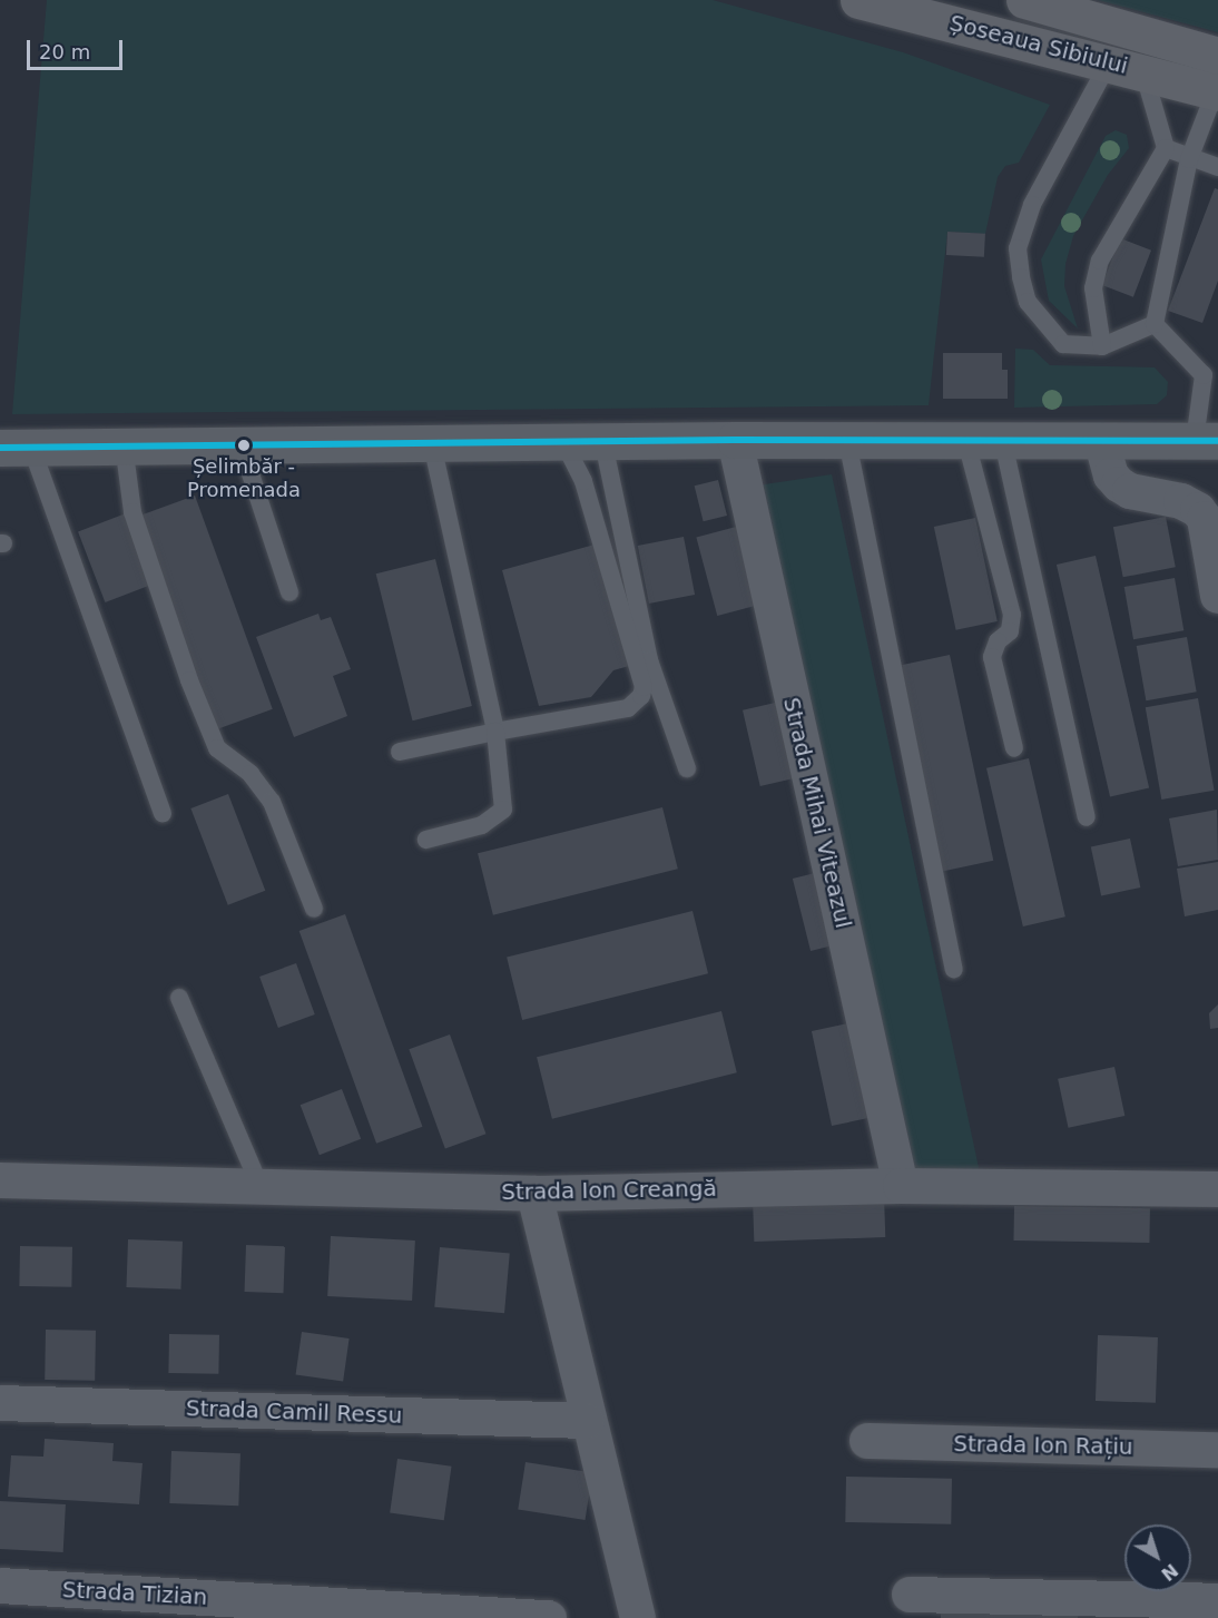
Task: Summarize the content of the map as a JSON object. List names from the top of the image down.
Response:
{
  "streets": {
    "main road": ["Șoseaua Sibiului"],
    "street": [
      "Strada Mihai Viteazul",
      "Strada Ion Creangă",
      "Strada Camil Ressu",
      "Strada Ion Rațiu",
      "Strada Tizian"
    ]
  },
  "crossings": [
    ["Strada Mihai Viteazul", "Strada Ion Creangă"]
  ],
  "places": ["Șelimbăr - Promenada"],
  "scale_bar": "20 m",
  "north": "bottom right"
}
